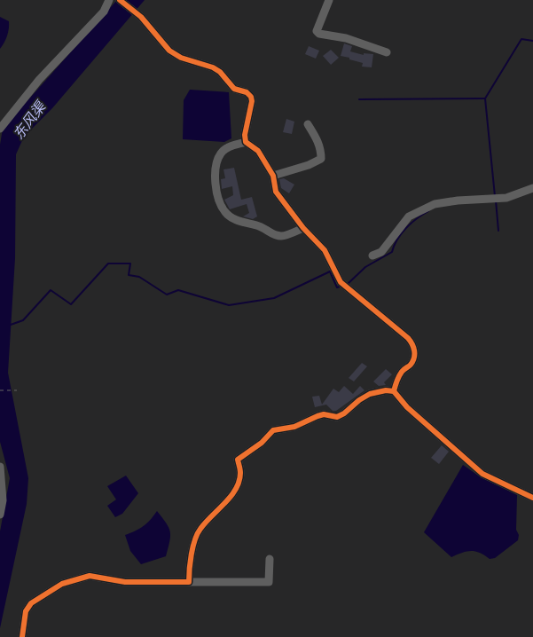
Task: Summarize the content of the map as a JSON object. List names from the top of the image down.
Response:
{
  "water": ["东风渠"]
}
